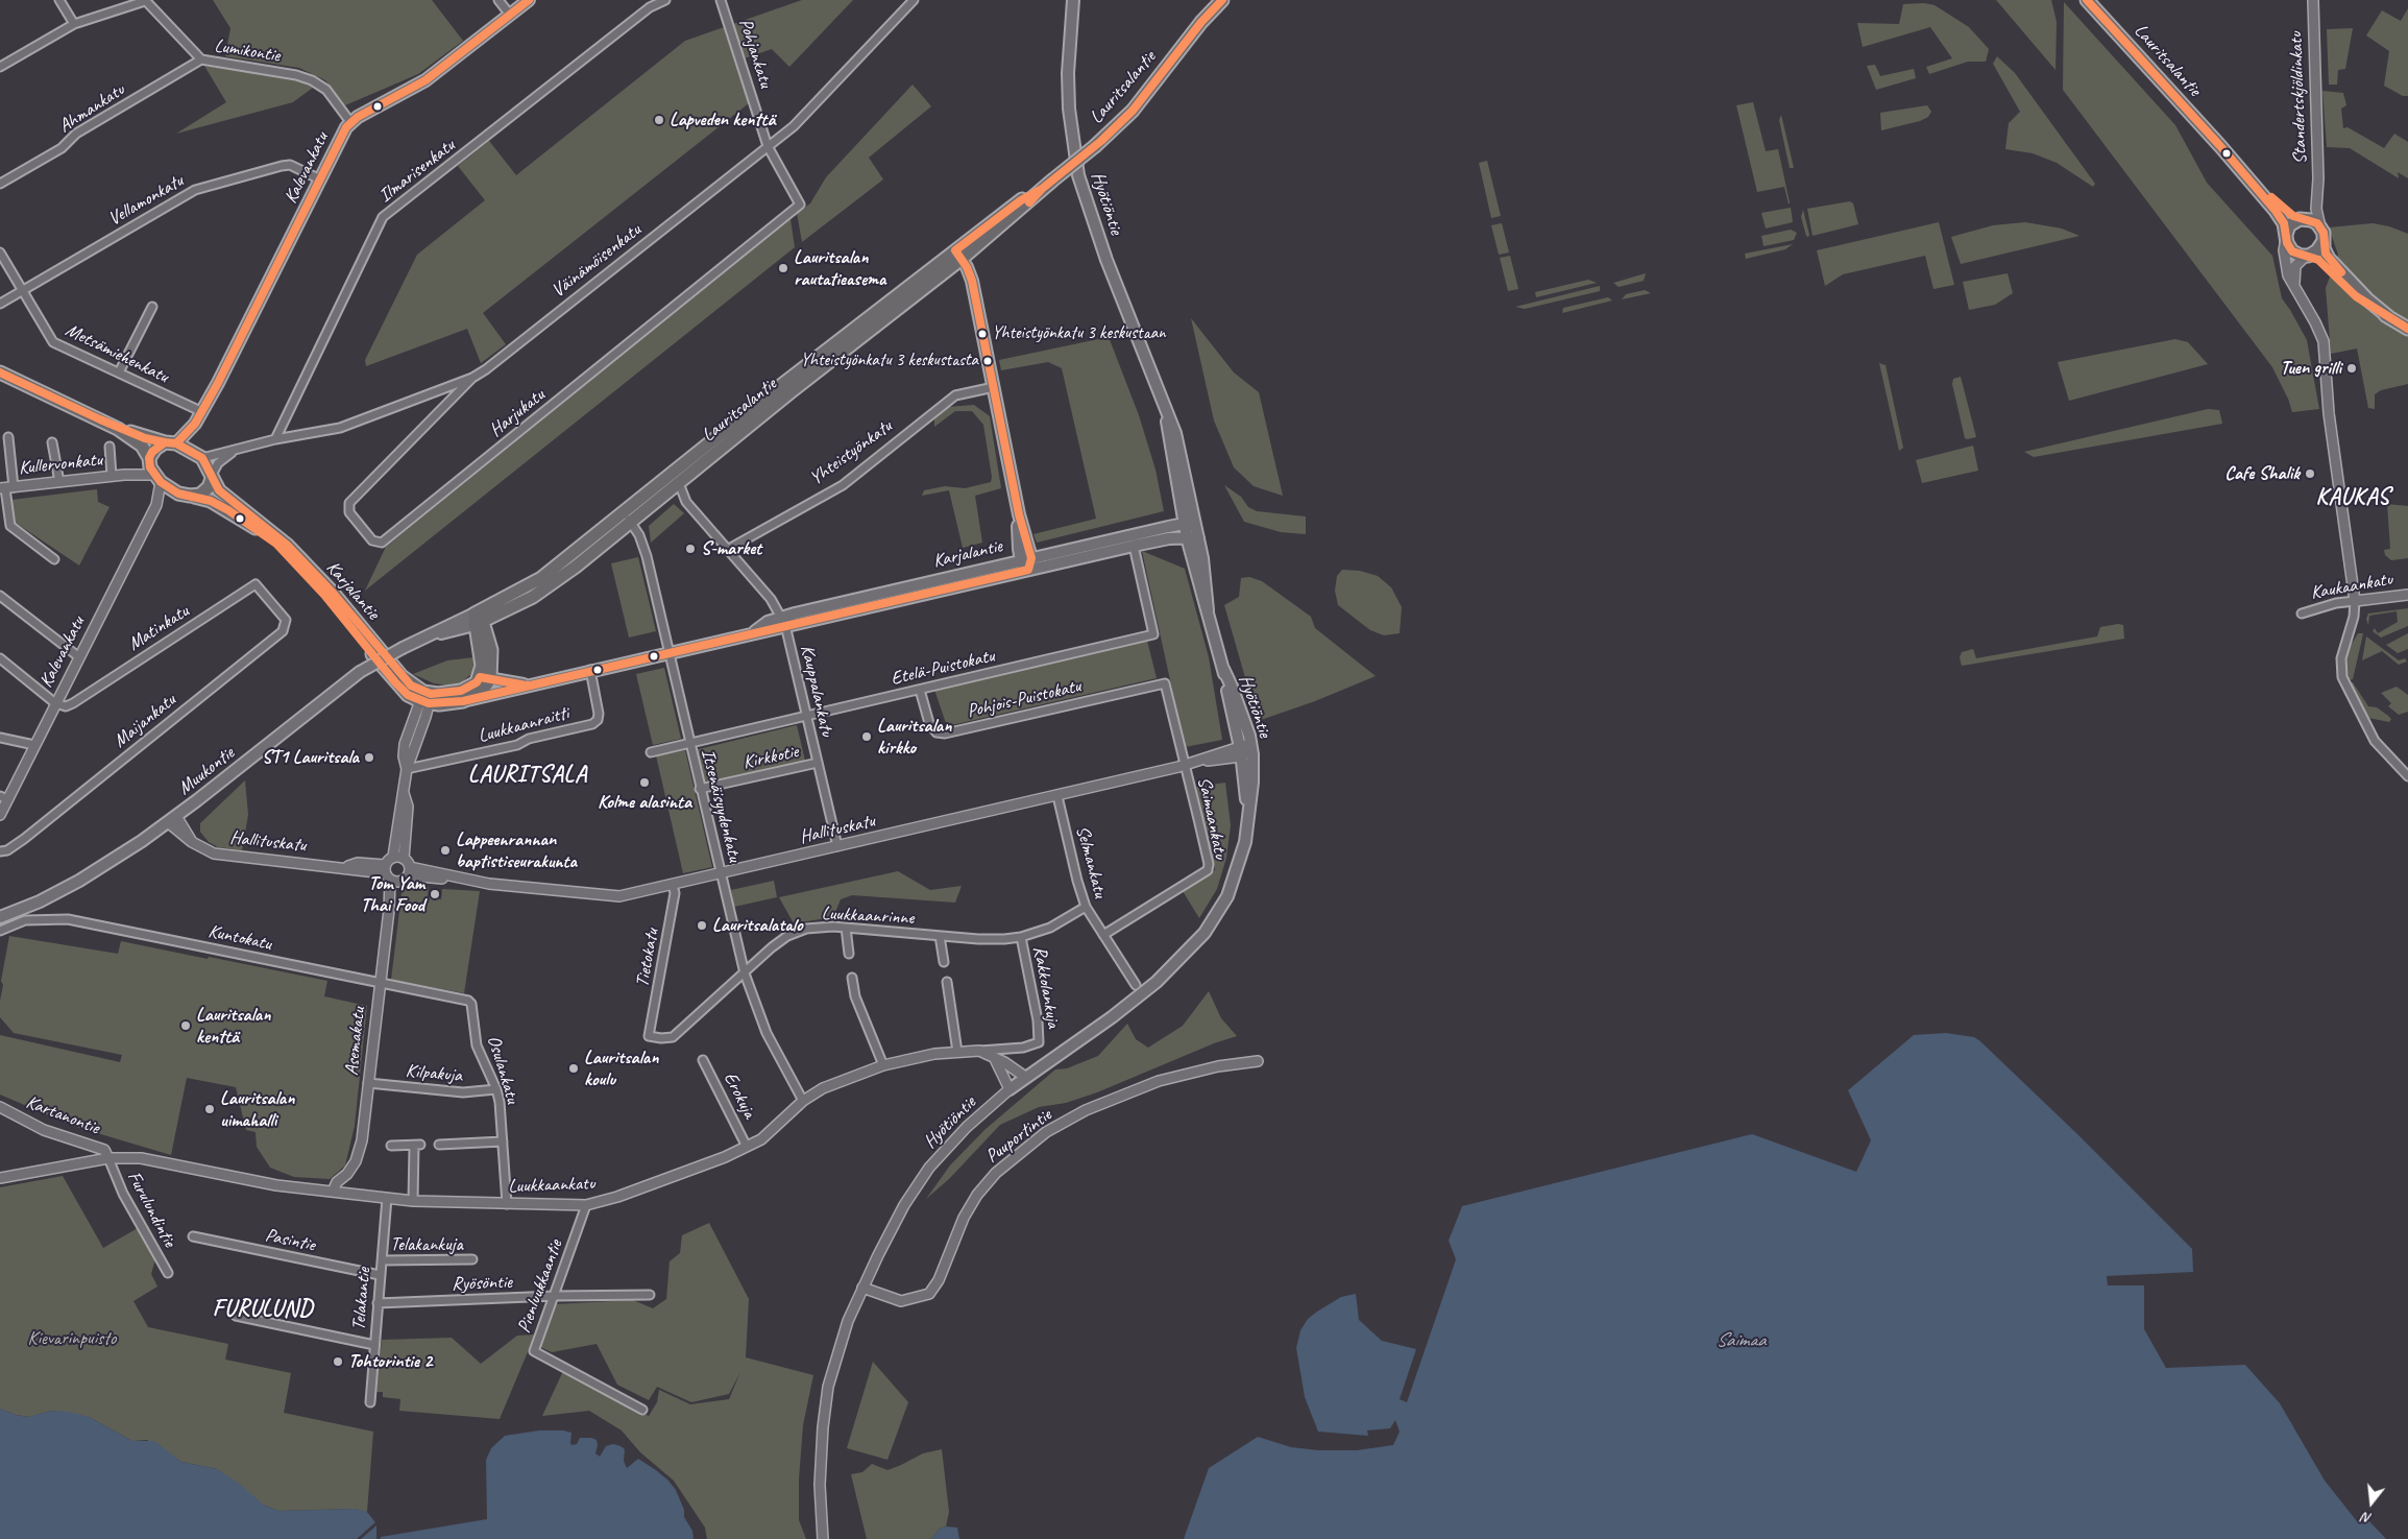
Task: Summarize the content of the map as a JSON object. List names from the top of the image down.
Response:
{
  "streets": {
    "main road": [
      "Lauritsalantie",
      "Kalevankatu",
      "Hyötiöntie",
      "Karjalantie",
      "Muukontie"
    ],
    "street": [
      "Lumikontie",
      "Pohjankatu",
      "Standertskjöldinkatu",
      "Ahmankatu",
      "Ilmarisenkatu",
      "Vellamonkatu",
      "Väinämöisenkatu",
      "Metsämiehenkatu",
      "Harjukatu",
      "Yhteistyönkatu",
      "Kullervonkatu",
      "Kaukaankatu",
      "Matinkatu",
      "Etelä-Puistokatu",
      "Kauppalankatu",
      "Pohjois-Puistokatu",
      "Maijankatu",
      "Luukkaanraitti",
      "Kirkkotie",
      "Itsenäisyydenkatu",
      "Saimaankatu",
      "Hallituskatu",
      "Selmankatu",
      "Luukkaanrinne",
      "Kuntokatu",
      "Tietokatu",
      "Rakkolankuja",
      "Asemakatu",
      "Osulankatu",
      "Kilpakuja",
      "Erokuja",
      "Kartanontie",
      "Puuportintie",
      "Luukkaankatu",
      "Furulundintie",
      "Pasintie",
      "Telakankuja",
      "Ryösöntie",
      "Pienluukkaantie",
      "Telakantie"
    ]
  },
  "crossings": [
    ["Lumikontie", "Ahmankatu"],
    ["Lumikontie", "Kalevankatu"],
    ["Pohjankatu", "Väinämöisenkatu"],
    ["Pohjankatu", "Harjukatu"],
    ["Lauritsalantie", "Standertskjöldinkatu"],
    ["Lauritsalantie", "Kauppalankatu"],
    ["Lauritsalantie", "Muukontie"],
    ["Lauritsalantie", "Itsenäisyydenkatu"],
    ["Kalevankatu", "Vellamonkatu"],
    ["Kalevankatu", "Väinämöisenkatu"],
    ["Kalevankatu", "Metsämiehenkatu"],
    ["Kalevankatu", "Kullervonkatu"],
    ["Kalevankatu", "Karjalantie"],
    ["Kalevankatu", "Matinkatu"],
    ["Ilmarisenkatu", "Väinämöisenkatu"],
    ["Vellamonkatu", "Metsämiehenkatu"],
    ["Hyötiöntie", "Karjalantie"],
    ["Hyötiöntie", "Hallituskatu"],
    ["Hyötiöntie", "Puuportintie"],
    ["Hyötiöntie", "Luukkaankatu"],
    ["Väinämöisenkatu", "Harjukatu"],
    ["Väinämöisenkatu", "Kullervonkatu"],
    ["Väinämöisenkatu", "Karjalantie"],
    ["Yhteistyönkatu", "Kauppalankatu"],
    ["Kullervonkatu", "Karjalantie"],
    ["Karjalantie", "Etelä-Puistokatu"],
    ["Karjalantie", "Kauppalankatu"],
    ["Karjalantie", "Luukkaanraitti"],
    ["Karjalantie", "Itsenäisyydenkatu"],
    ["Matinkatu", "Maijankatu"],
    ["Etelä-Puistokatu", "Kauppalankatu"],
    ["Etelä-Puistokatu", "Pohjois-Puistokatu"],
    ["Etelä-Puistokatu", "Itsenäisyydenkatu"],
    ["Kauppalankatu", "Kirkkotie"],
    ["Kauppalankatu", "Hallituskatu"],
    ["Pohjois-Puistokatu", "Saimaankatu"],
    ["Kirkkotie", "Itsenäisyydenkatu"],
    ["Muukontie", "Hallituskatu"],
    ["Itsenäisyydenkatu", "Hallituskatu"],
    ["Itsenäisyydenkatu", "Luukkaanrinne"],
    ["Itsenäisyydenkatu", "Luukkaankatu"],
    ["Saimaankatu", "Hallituskatu"],
    ["Saimaankatu", "Selmankatu"],
    ["Hallituskatu", "Selmankatu"],
    ["Hallituskatu", "Tietokatu"],
    ["Hallituskatu", "Asemakatu"],
    ["Selmankatu", "Luukkaanrinne"],
    ["Luukkaanrinne", "Tietokatu"],
    ["Luukkaanrinne", "Rakkolankuja"],
    ["Kuntokatu", "Asemakatu"],
    ["Kuntokatu", "Osulankatu"],
    ["Rakkolankuja", "Luukkaankatu"],
    ["Asemakatu", "Kilpakuja"],
    ["Asemakatu", "Luukkaankatu"],
    ["Osulankatu", "Kilpakuja"],
    ["Osulankatu", "Luukkaankatu"],
    ["Erokuja", "Luukkaankatu"],
    ["Kartanontie", "Luukkaankatu"],
    ["Kartanontie", "Furulundintie"],
    ["Luukkaankatu", "Furulundintie"],
    ["Luukkaankatu", "Pienluukkaantie"],
    ["Luukkaankatu", "Telakantie"],
    ["Pasintie", "Telakantie"],
    ["Telakankuja", "Telakantie"],
    ["Ryösöntie", "Pienluukkaantie"],
    ["Ryösöntie", "Telakantie"]
  ],
  "districts": ["KAUKAS", "LAURITSALA", "FURULUND"],
  "water": ["Saimaa"],
  "parks": ["Kievarinpuisto"],
  "places": [
    "Lapveden kenttä",
    "Lauritsalan rautatieasema",
    "Yhteistyönkatu 3 keskustaan",
    "Yhteistyönkatu 3 keskustasta",
    "Tuen grilli",
    "Cafe Shalik",
    "S-market",
    "Lauritsalan kirkko",
    "ST1 Lauritsala",
    "Kolme alasinta",
    "Lappeenrannan baptistiseurakunta",
    "Tom Yam Thai Food",
    "Lauritsalatalo",
    "Lauritsalan kenttä",
    "Lauritsalan koulu",
    "Lauritsalan uimahalli",
    "Tohtorintie 2"
  ],
  "north": "bottom"
}
